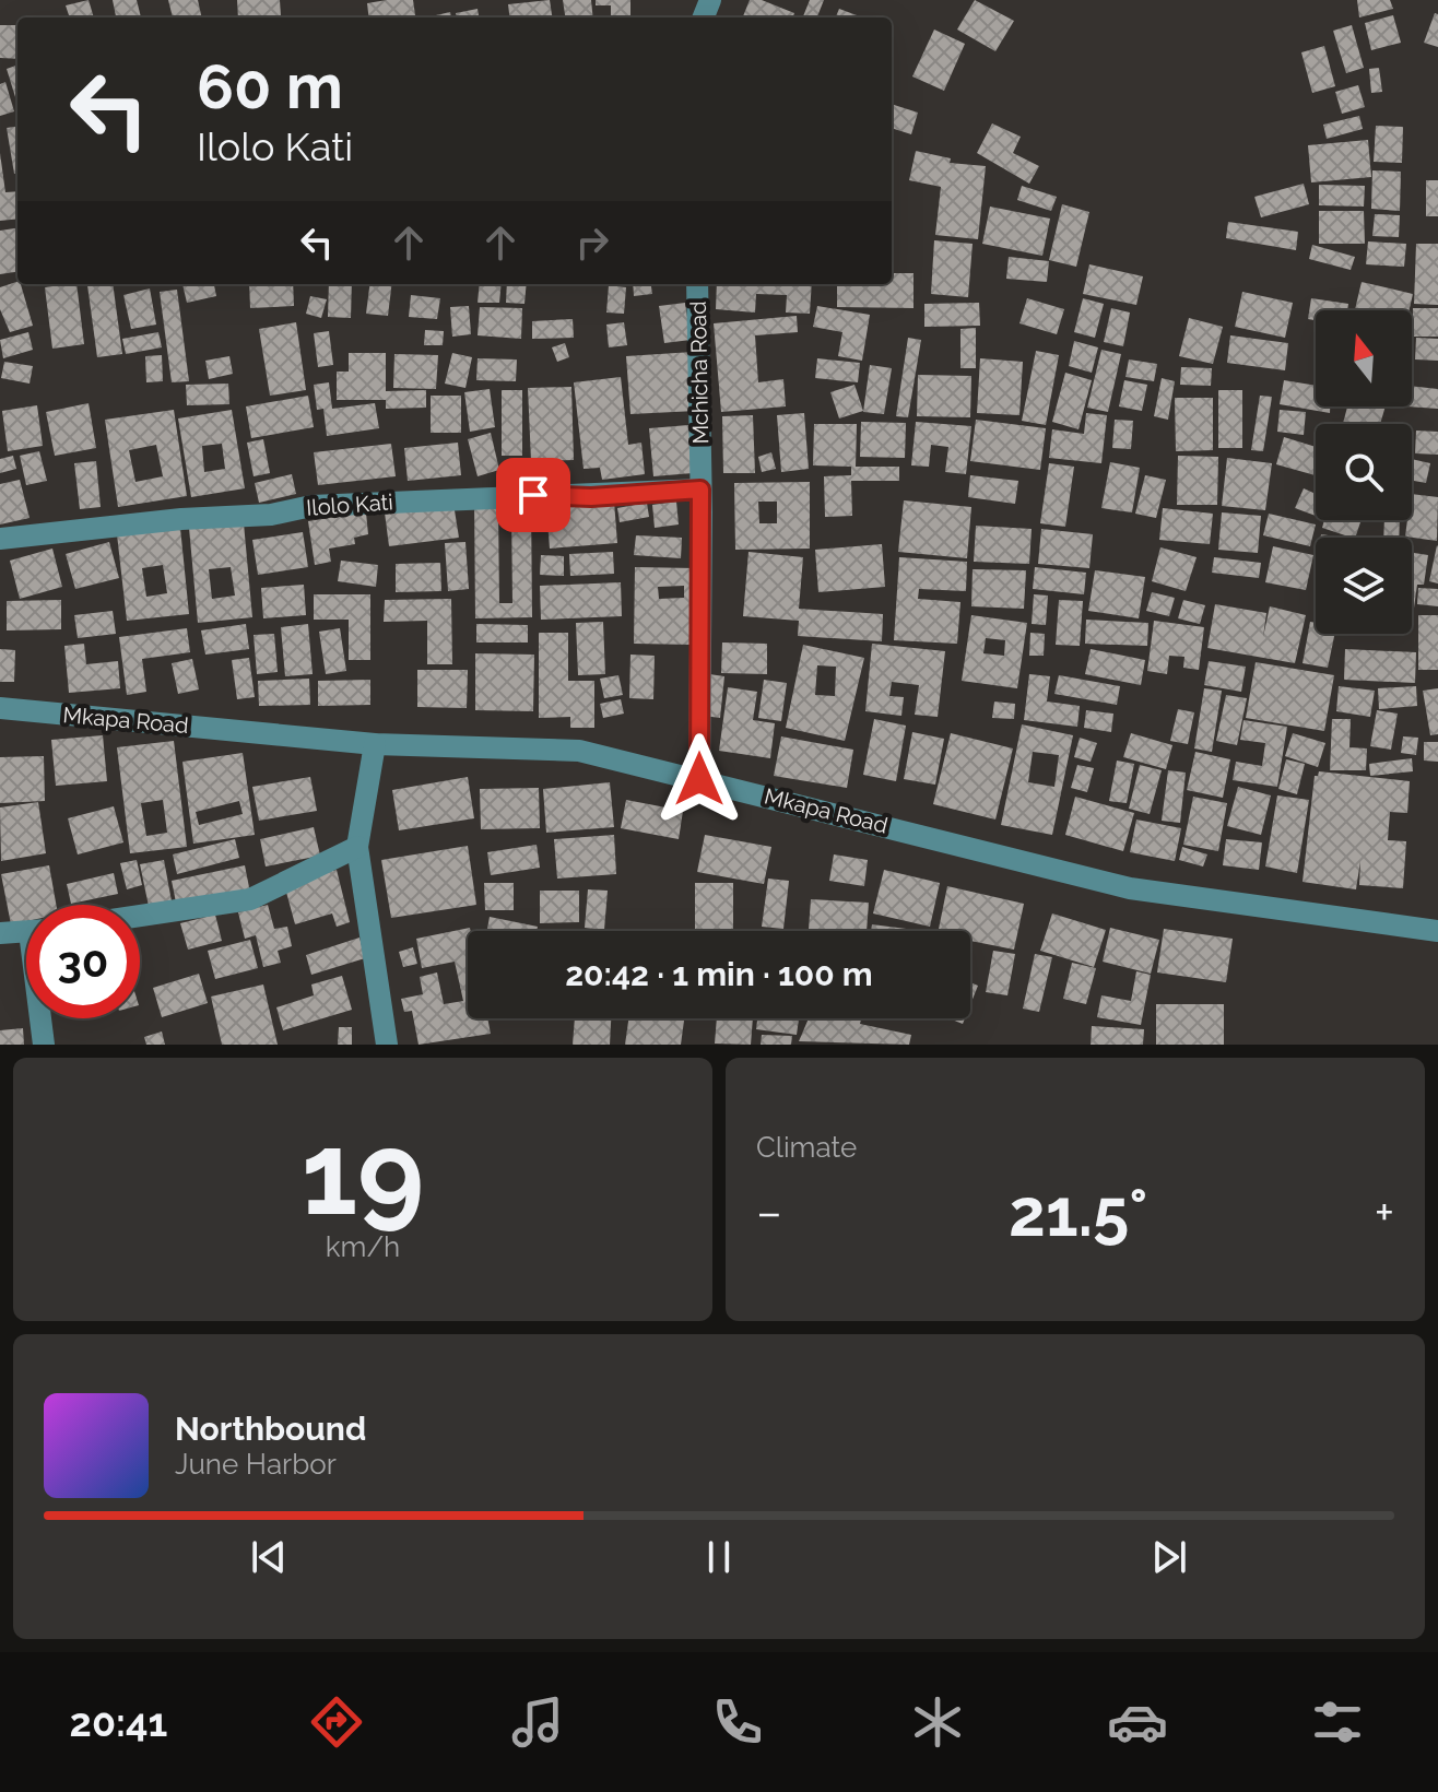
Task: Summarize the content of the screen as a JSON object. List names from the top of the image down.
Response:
{
  "streets": {
    "street": ["Mchicha Road", "Ilolo Kati", "Mkapa Road"]
  },
  "crossings": [
    ["Mchicha Road", "Ilolo Kati"],
    ["Mchicha Road", "Mkapa Road"]
  ],
  "north": "top",
  "page": {
    "turn": ["60 m", "Ilolo Kati"],
    "limit": "30",
    "trip": "20:42 · 1 min · 100 m",
    "tile": [
      ["19", "km/h"],
      "Climate"
    ],
    "heat": ["−", "21.5°", "+"],
    "song": ["Northbound", "June Harbor"],
    "tabs": "20:41"
  }
}
